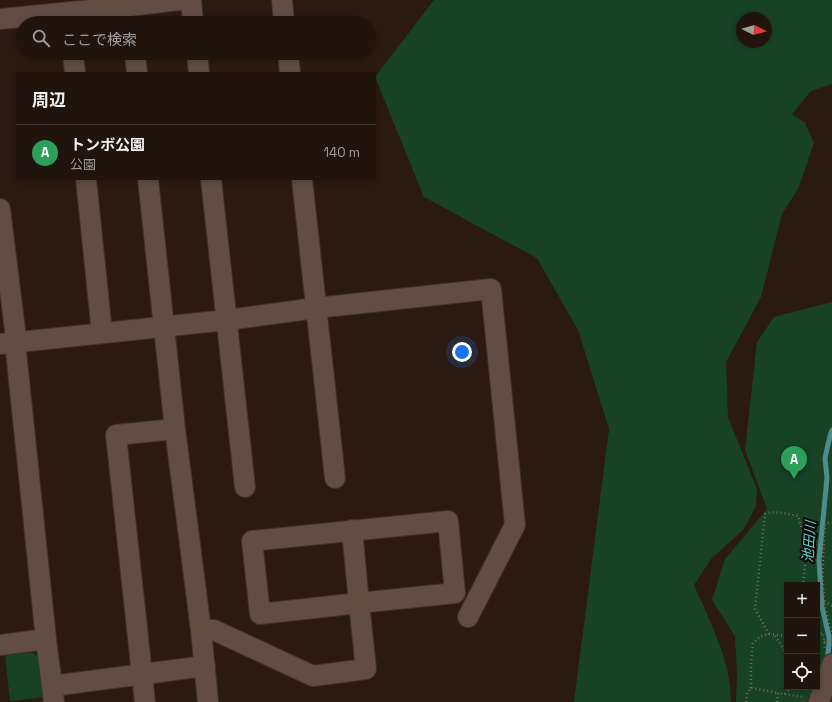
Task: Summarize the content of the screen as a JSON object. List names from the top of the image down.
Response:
{
  "water": ["池田川"],
  "north": "right",
  "page": {
    "search": "ここで検索",
    "heading": "周辺",
    "list": [
      {
        "mark": "A",
        "name": "トンボ公園",
        "note": "公園",
        "value": "140 m"
      }
    ],
    "pins": "A",
    "map_buttons": ["+", "−"]
  }
}
